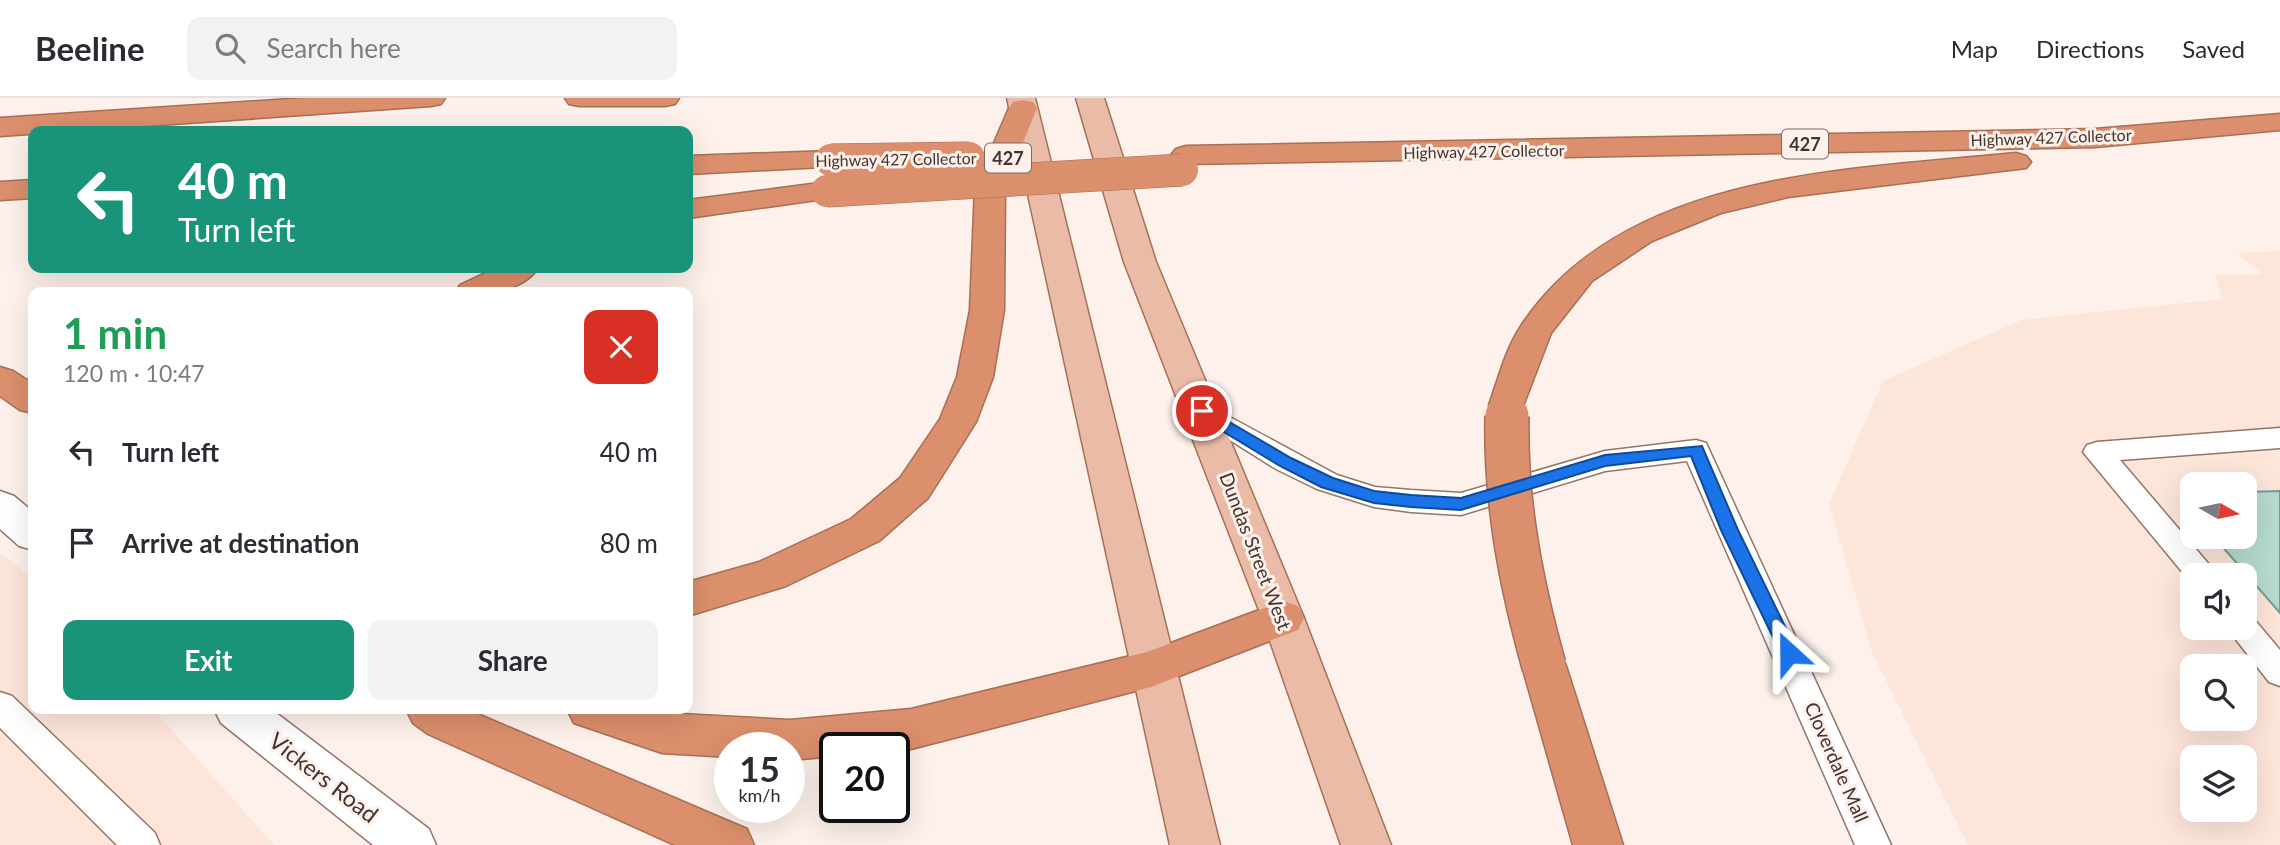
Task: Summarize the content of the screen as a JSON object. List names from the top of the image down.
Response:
{
  "streets": {
    "highway": ["Highway 427 Collector", "427"],
    "main road": ["Dundas Street West"],
    "street": ["Vickers Road"],
    "lane": ["Cloverdale Mall"]
  },
  "crossings": [
    ["Dundas Street West", "Cloverdale Mall"]
  ],
  "north": "right",
  "page": {
    "header": "Beeline",
    "search": "Search here",
    "nav": ["Map", "Directions", "Saved"],
    "turn": ["40 m", "Turn left"],
    "heading": ["1 min", "120 m · 10:47"],
    "list": [
      {
        "name": "Turn left",
        "value": "40 m"
      },
      {
        "name": "Arrive at destination",
        "value": "80 m"
      }
    ],
    "buttons": ["Exit", "Share"],
    "speed": "15 km/h",
    "limit": "20"
  }
}
